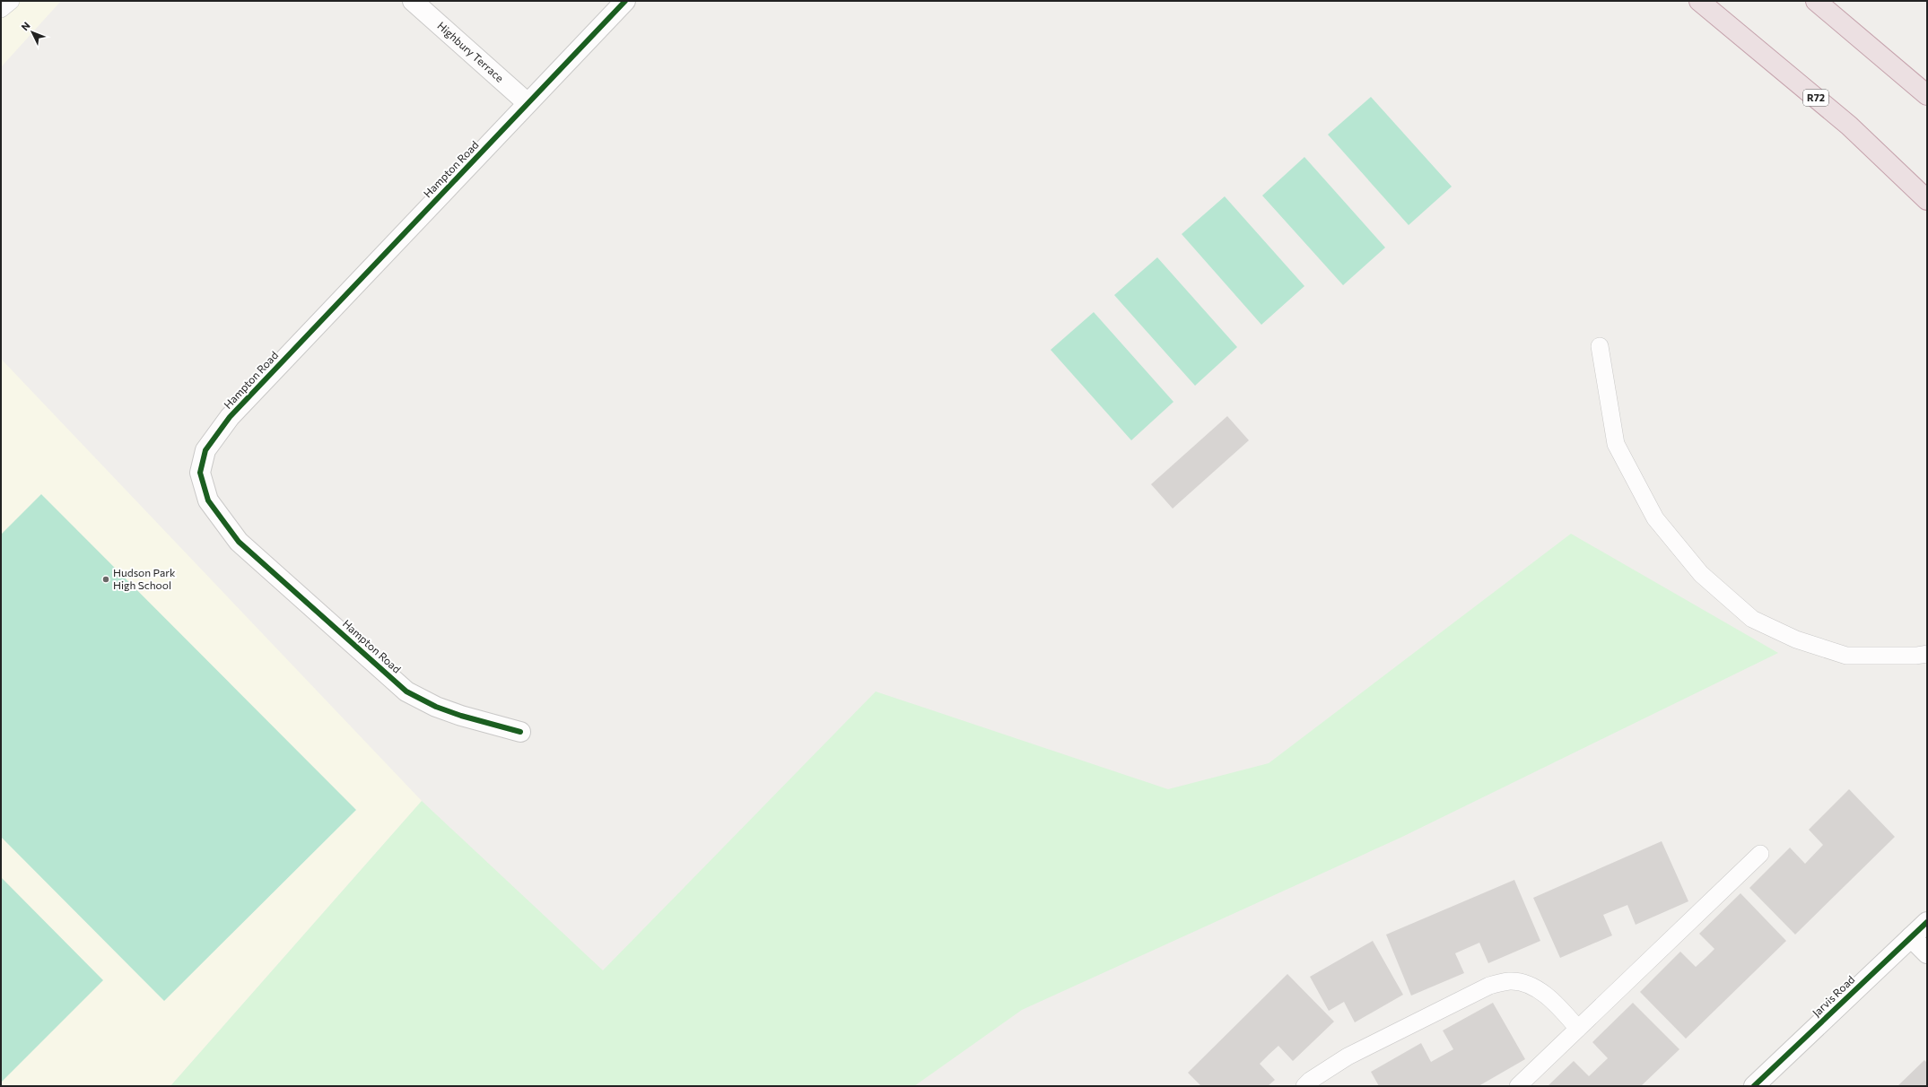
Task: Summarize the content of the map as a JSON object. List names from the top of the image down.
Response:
{
  "streets": {
    "highway": ["R72"],
    "street": ["Highbury Terrace", "Hampton Road", "Jarvis Road"]
  },
  "crossings": [
    ["Highbury Terrace", "Hampton Road"]
  ],
  "places": ["Hudson Park High School"],
  "north": "top left"
}
